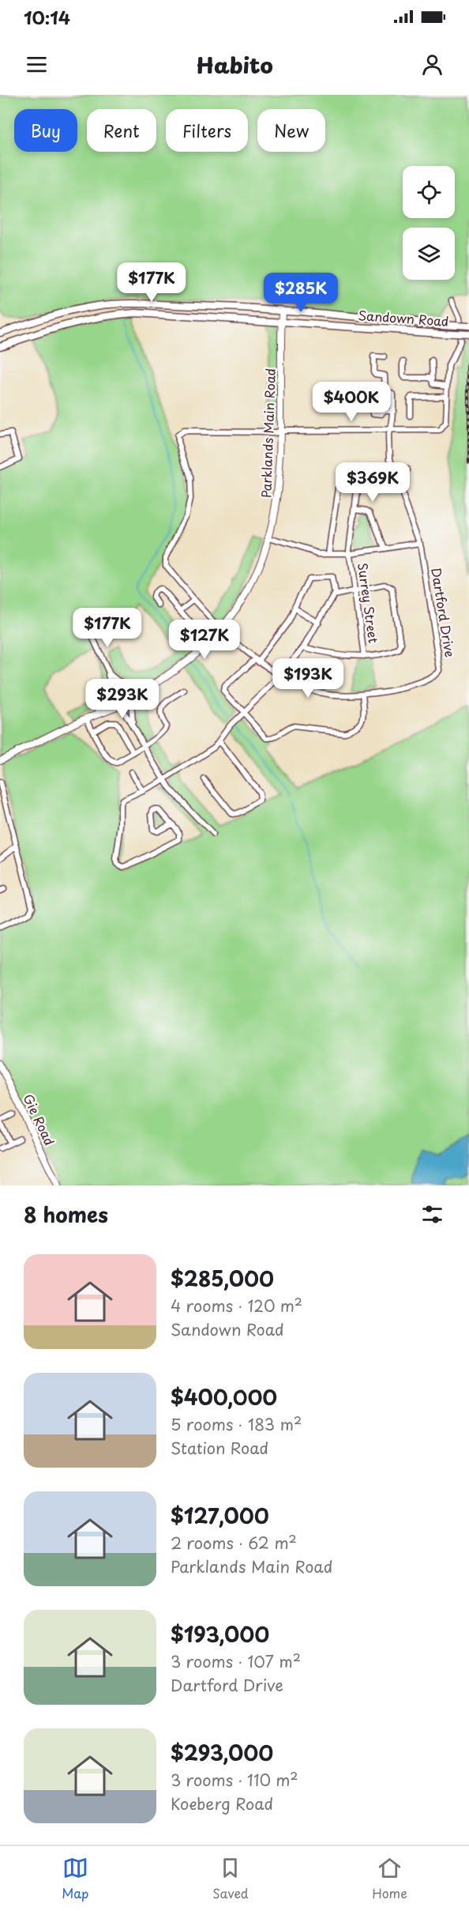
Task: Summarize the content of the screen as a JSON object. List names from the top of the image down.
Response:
{
  "streets": {
    "main road": ["Sandown Road"],
    "street": [
      "Parklands Main Road",
      "Surrey Street",
      "Dartford Drive",
      "Gie Road"
    ]
  },
  "crossings": [
    ["Sandown Road", "Parklands Main Road"],
    ["Parklands Main Road", "Dartford Drive"]
  ],
  "page": {
    "status": "10:14",
    "header": "Habito",
    "chip": [
      "Buy",
      "Rent",
      "Filters",
      "New"
    ],
    "price": [
      "$177K",
      "$285K",
      "$400K",
      "$369K",
      "$177K",
      "$127K",
      "$193K",
      "$293K"
    ],
    "heading": "8 homes",
    "list": [
      {
        "name": "$285,000",
        "note": "4 rooms · 120 m² · Sandown Road"
      },
      {
        "name": "$400,000",
        "note": "5 rooms · 183 m² · Station Road"
      },
      {
        "name": "$127,000",
        "note": "2 rooms · 62 m² · Parklands Main Road"
      },
      {
        "name": "$193,000",
        "note": "3 rooms · 107 m² · Dartford Drive"
      },
      {
        "name": "$293,000",
        "note": "3 rooms · 110 m² · Koeberg Road"
      }
    ],
    "tabs": ["Map", "Saved", "Home"]
  }
}
